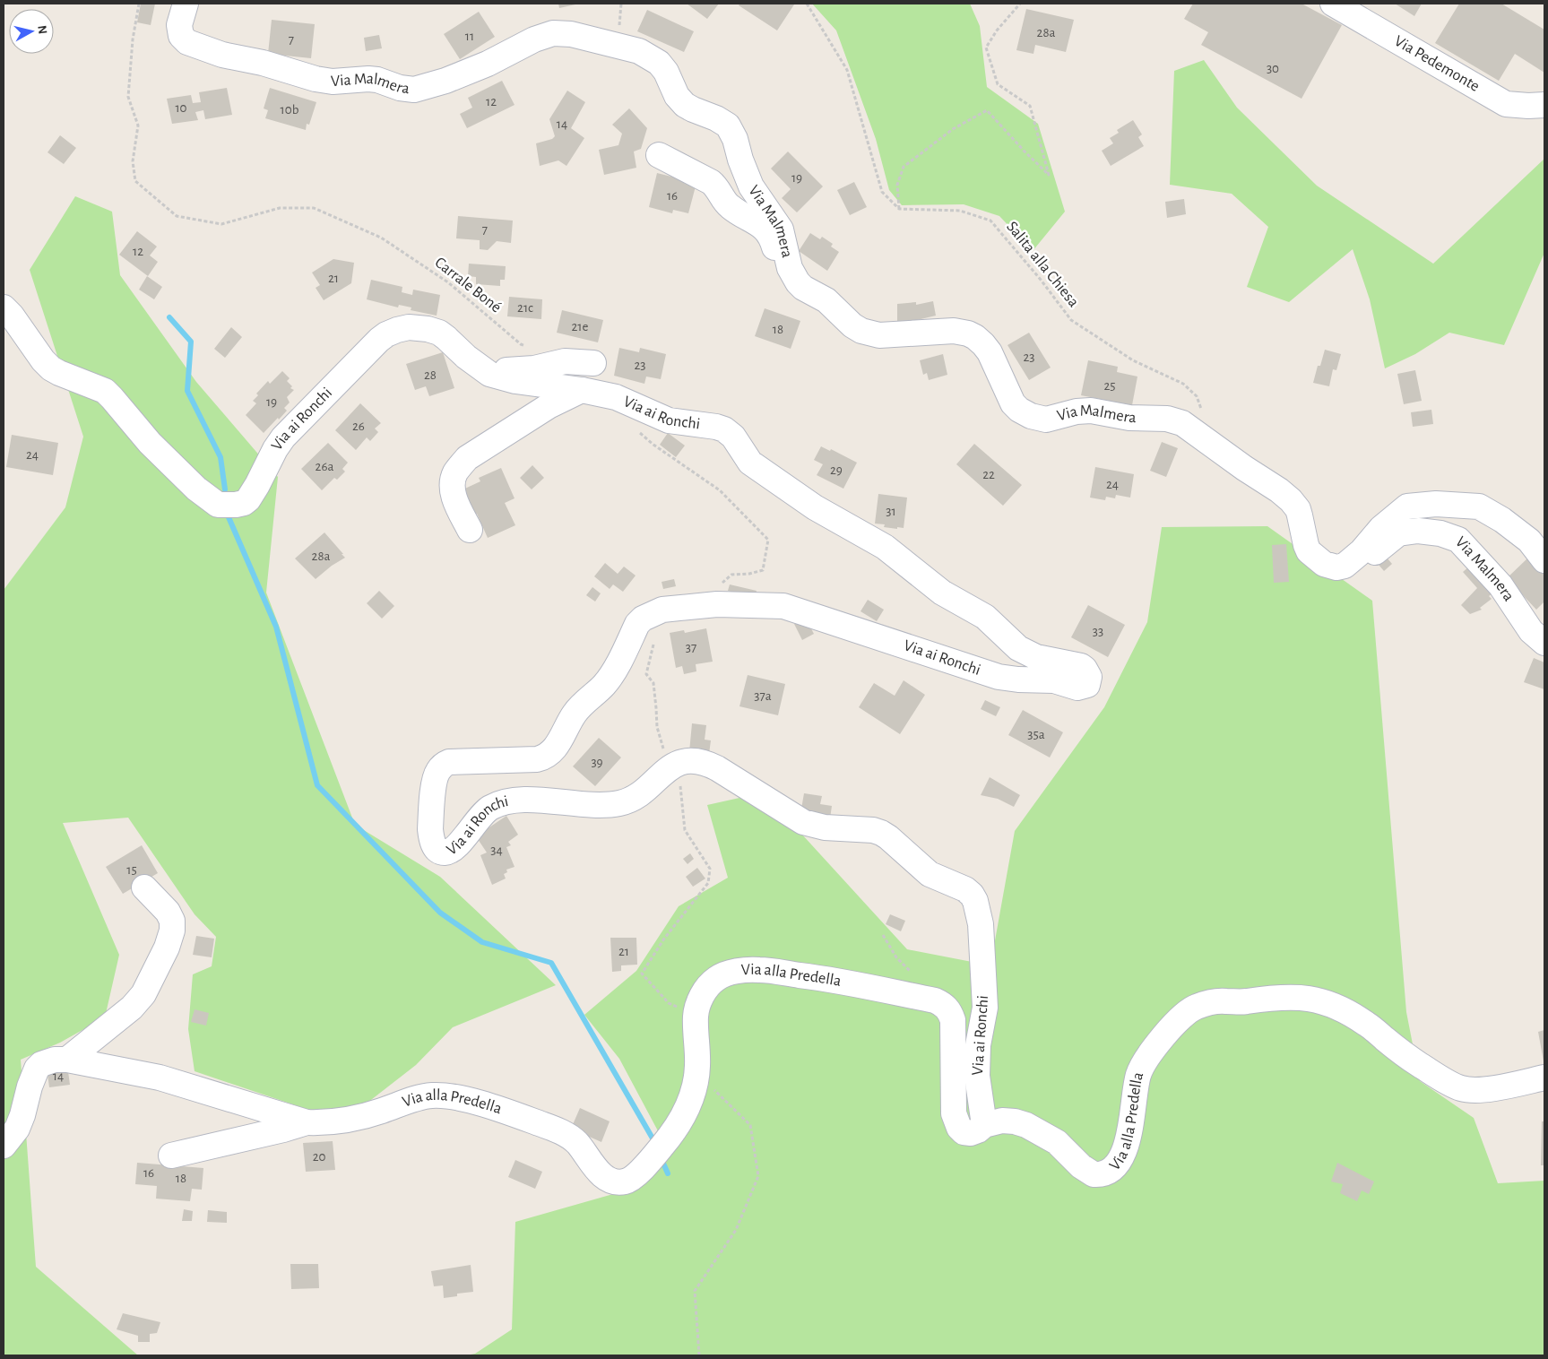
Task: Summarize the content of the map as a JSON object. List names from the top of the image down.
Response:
{
  "streets": {
    "street": [
      "Via Pedemonte",
      "Via Malmera",
      "Via ai Ronchi",
      "Via alla Predella"
    ],
    "path": ["Salita alla Chiesa", "Carrale Boné"]
  },
  "crossings": [
    ["Via Malmera", "Salita alla Chiesa"],
    ["Via ai Ronchi", "Via alla Predella"]
  ],
  "house_numbers": [
    "28a",
    "11",
    "7",
    "30",
    "12",
    "10",
    "10b",
    "14",
    "19",
    "16",
    "7",
    "12",
    "21",
    "21c",
    "21e",
    "18",
    "23",
    "23",
    "28",
    "25",
    "19",
    "26",
    "24",
    "26a",
    "29",
    "22",
    "24",
    "31",
    "28a",
    "33",
    "37",
    "37a",
    "35a",
    "39",
    "34",
    "15",
    "21",
    "14",
    "20",
    "16",
    "18"
  ],
  "north": "right"
}
